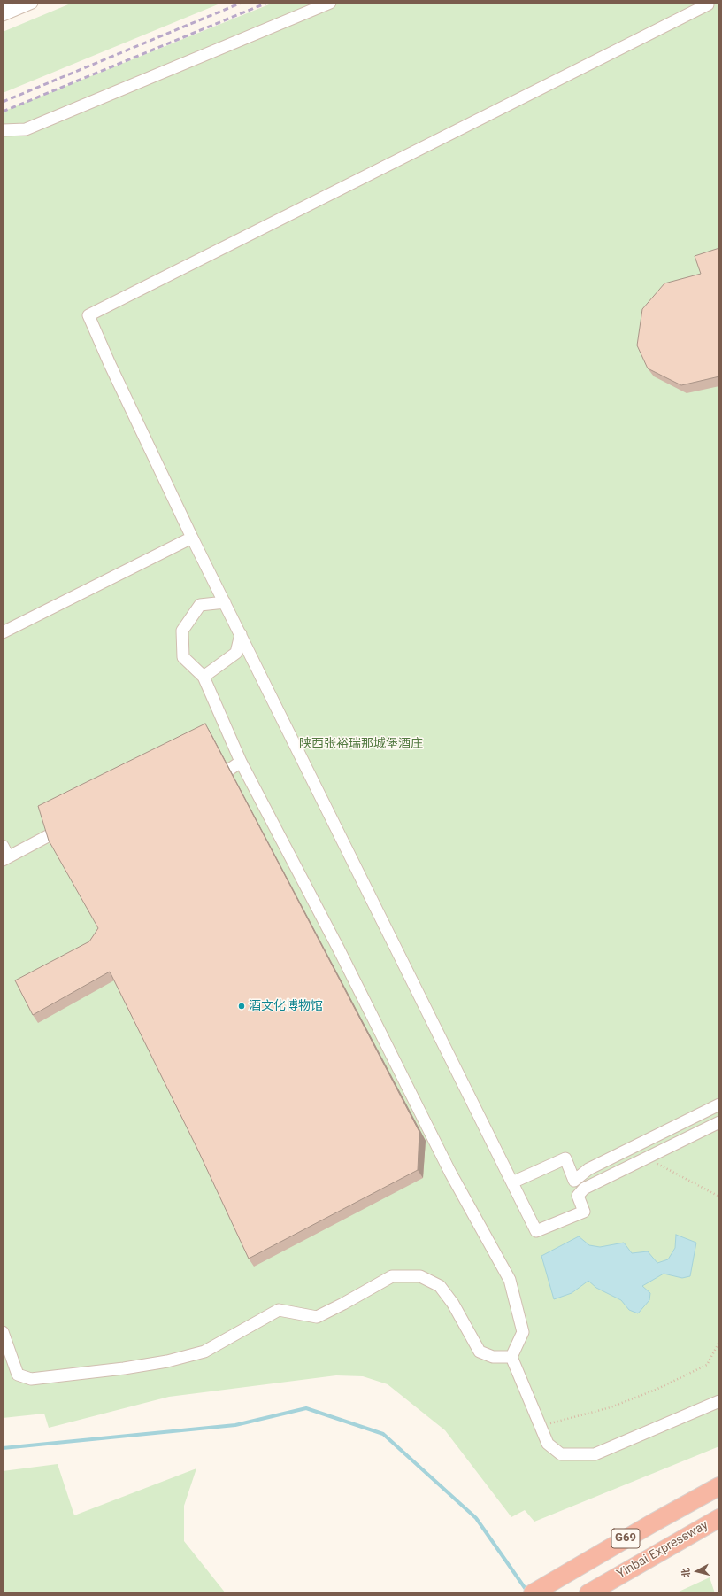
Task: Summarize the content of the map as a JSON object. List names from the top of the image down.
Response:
{
  "streets": {
    "highway": ["G69", "Yinbai Expressway"]
  },
  "parks": ["陕西张裕瑞那城堡酒庄"],
  "places": ["酒文化博物馆"],
  "north": "left"
}
